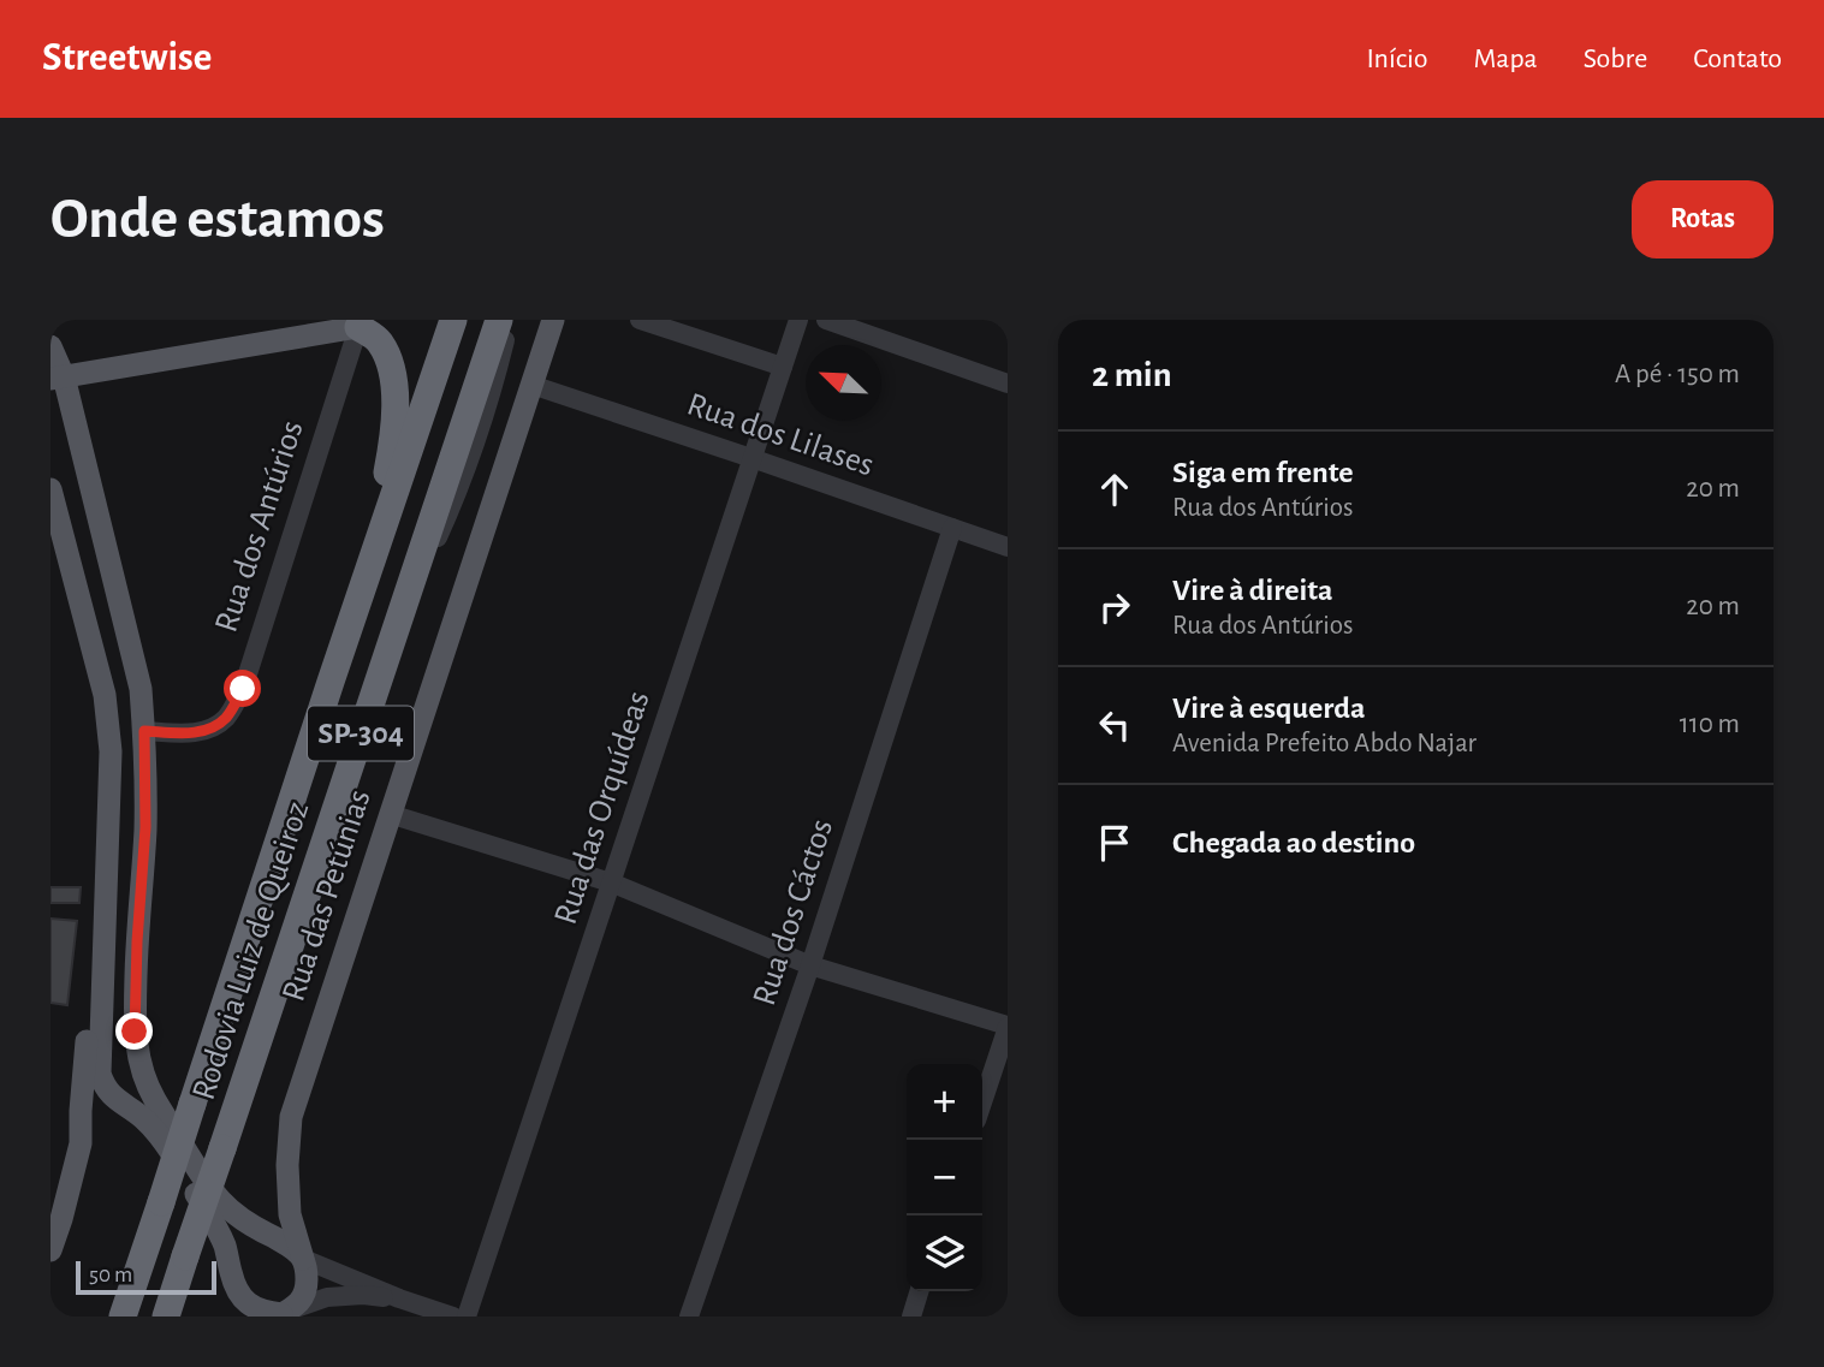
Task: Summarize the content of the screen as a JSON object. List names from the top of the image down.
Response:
{
  "streets": {
    "highway": ["SP-304", "Rodovia Luiz de Queiroz"],
    "main road": ["Rua das Petúnias"],
    "street": [
      "Rua dos Lilases",
      "Rua dos Antúrios",
      "Rua das Orquídeas",
      "Rua dos Cáctos"
    ]
  },
  "crossings": [
    ["Rua dos Lilases", "Rua das Orquídeas"],
    ["Rua dos Lilases", "Rua das Petúnias"],
    ["Rua dos Lilases", "Rua dos Cáctos"]
  ],
  "scale_bar": "50 m",
  "north": "top left",
  "page": {
    "header": "Streetwise",
    "nav": [
      "Início",
      "Mapa",
      "Sobre",
      "Contato"
    ],
    "buttons": "Rotas",
    "title": "Onde estamos",
    "heading": ["2 min", "A pé · 150 m"],
    "list": [
      ["Siga em frente", "Rua dos Antúrios", "20 m"],
      ["Vire à direita", "Rua dos Antúrios", "20 m"],
      ["Vire à esquerda", "Avenida Prefeito Abdo Najar", "110 m"],
      "Chegada ao destino"
    ],
    "map_buttons": ["+", "−"],
    "scale": "50 m"
  }
}
